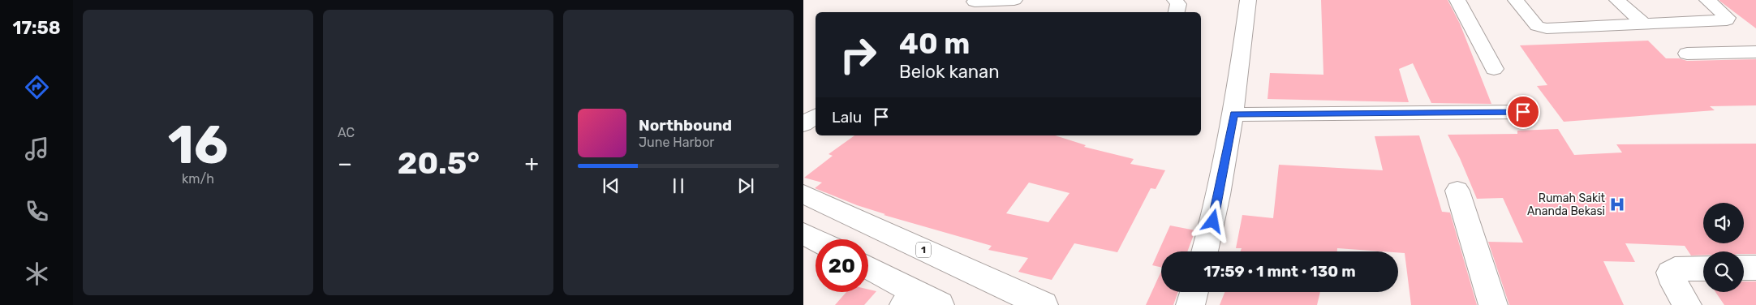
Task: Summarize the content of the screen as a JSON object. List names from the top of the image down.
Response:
{
  "streets": {
    "main road": ["1"]
  },
  "places": {
    "hospital": ["Rumah Sakit Ananda Bekasi"]
  },
  "page": {
    "tabs": "17:58",
    "tile": [
      ["16", "km/h"],
      "AC"
    ],
    "turn": ["40 m", "Belok kanan"],
    "then": "Lalu",
    "song": ["Northbound", "June Harbor"],
    "heat": ["−", "20.5°", "+"],
    "limit": "20",
    "trip": "17:59 · 1 mnt · 130 m"
  }
}
